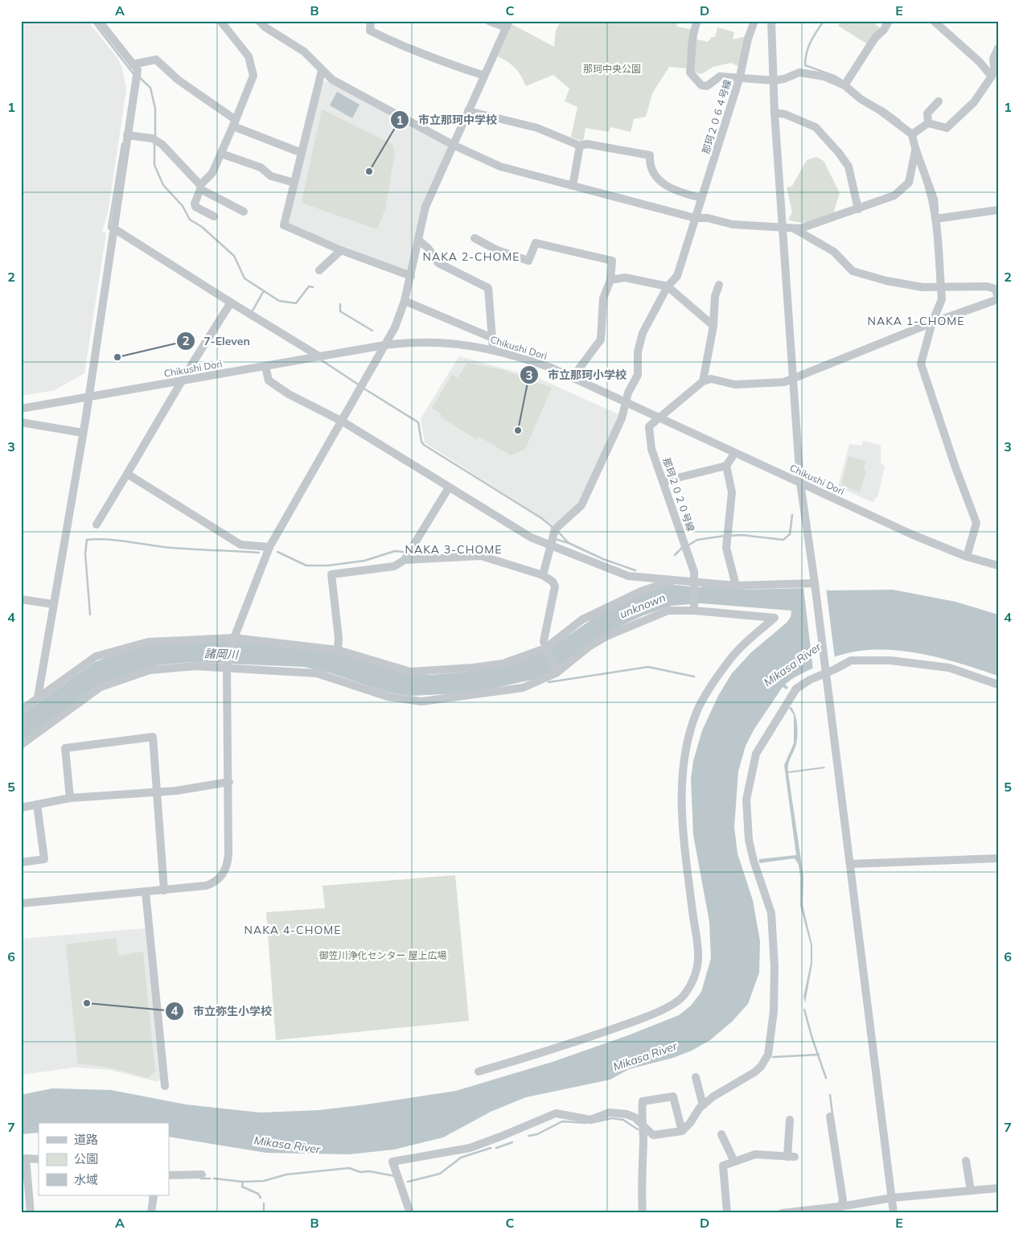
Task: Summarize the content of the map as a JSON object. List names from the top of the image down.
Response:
{
  "streets": {
    "street": ["那珂２０６４号線", "Chikushi Dori", "那珂２０２０号線"]
  },
  "crossings": [
    ["那珂２０６４号線", "Chikushi Dori"],
    ["Chikushi Dori", "那珂２０２０号線"]
  ],
  "districts": [
    "NAKA 2-CHOME",
    "NAKA 1-CHOME",
    "NAKA 3-CHOME",
    "NAKA 4-CHOME"
  ],
  "water": ["unknown", "諸岡川", "Mikasa River"],
  "parks": ["那珂中央公園", "御笠川浄化センター 屋上広場"],
  "places": [
    "市立那珂中学校",
    "7-Eleven",
    "市立那珂小学校",
    "市立弥生小学校"
  ],
  "legend": ["道路", "公園", "水域"],
  "grid": {
    "columns": [
      "A",
      "B",
      "C",
      "D",
      "E"
    ],
    "rows": [
      "1",
      "2",
      "3",
      "4",
      "5",
      "6",
      "7"
    ]
  }
}
